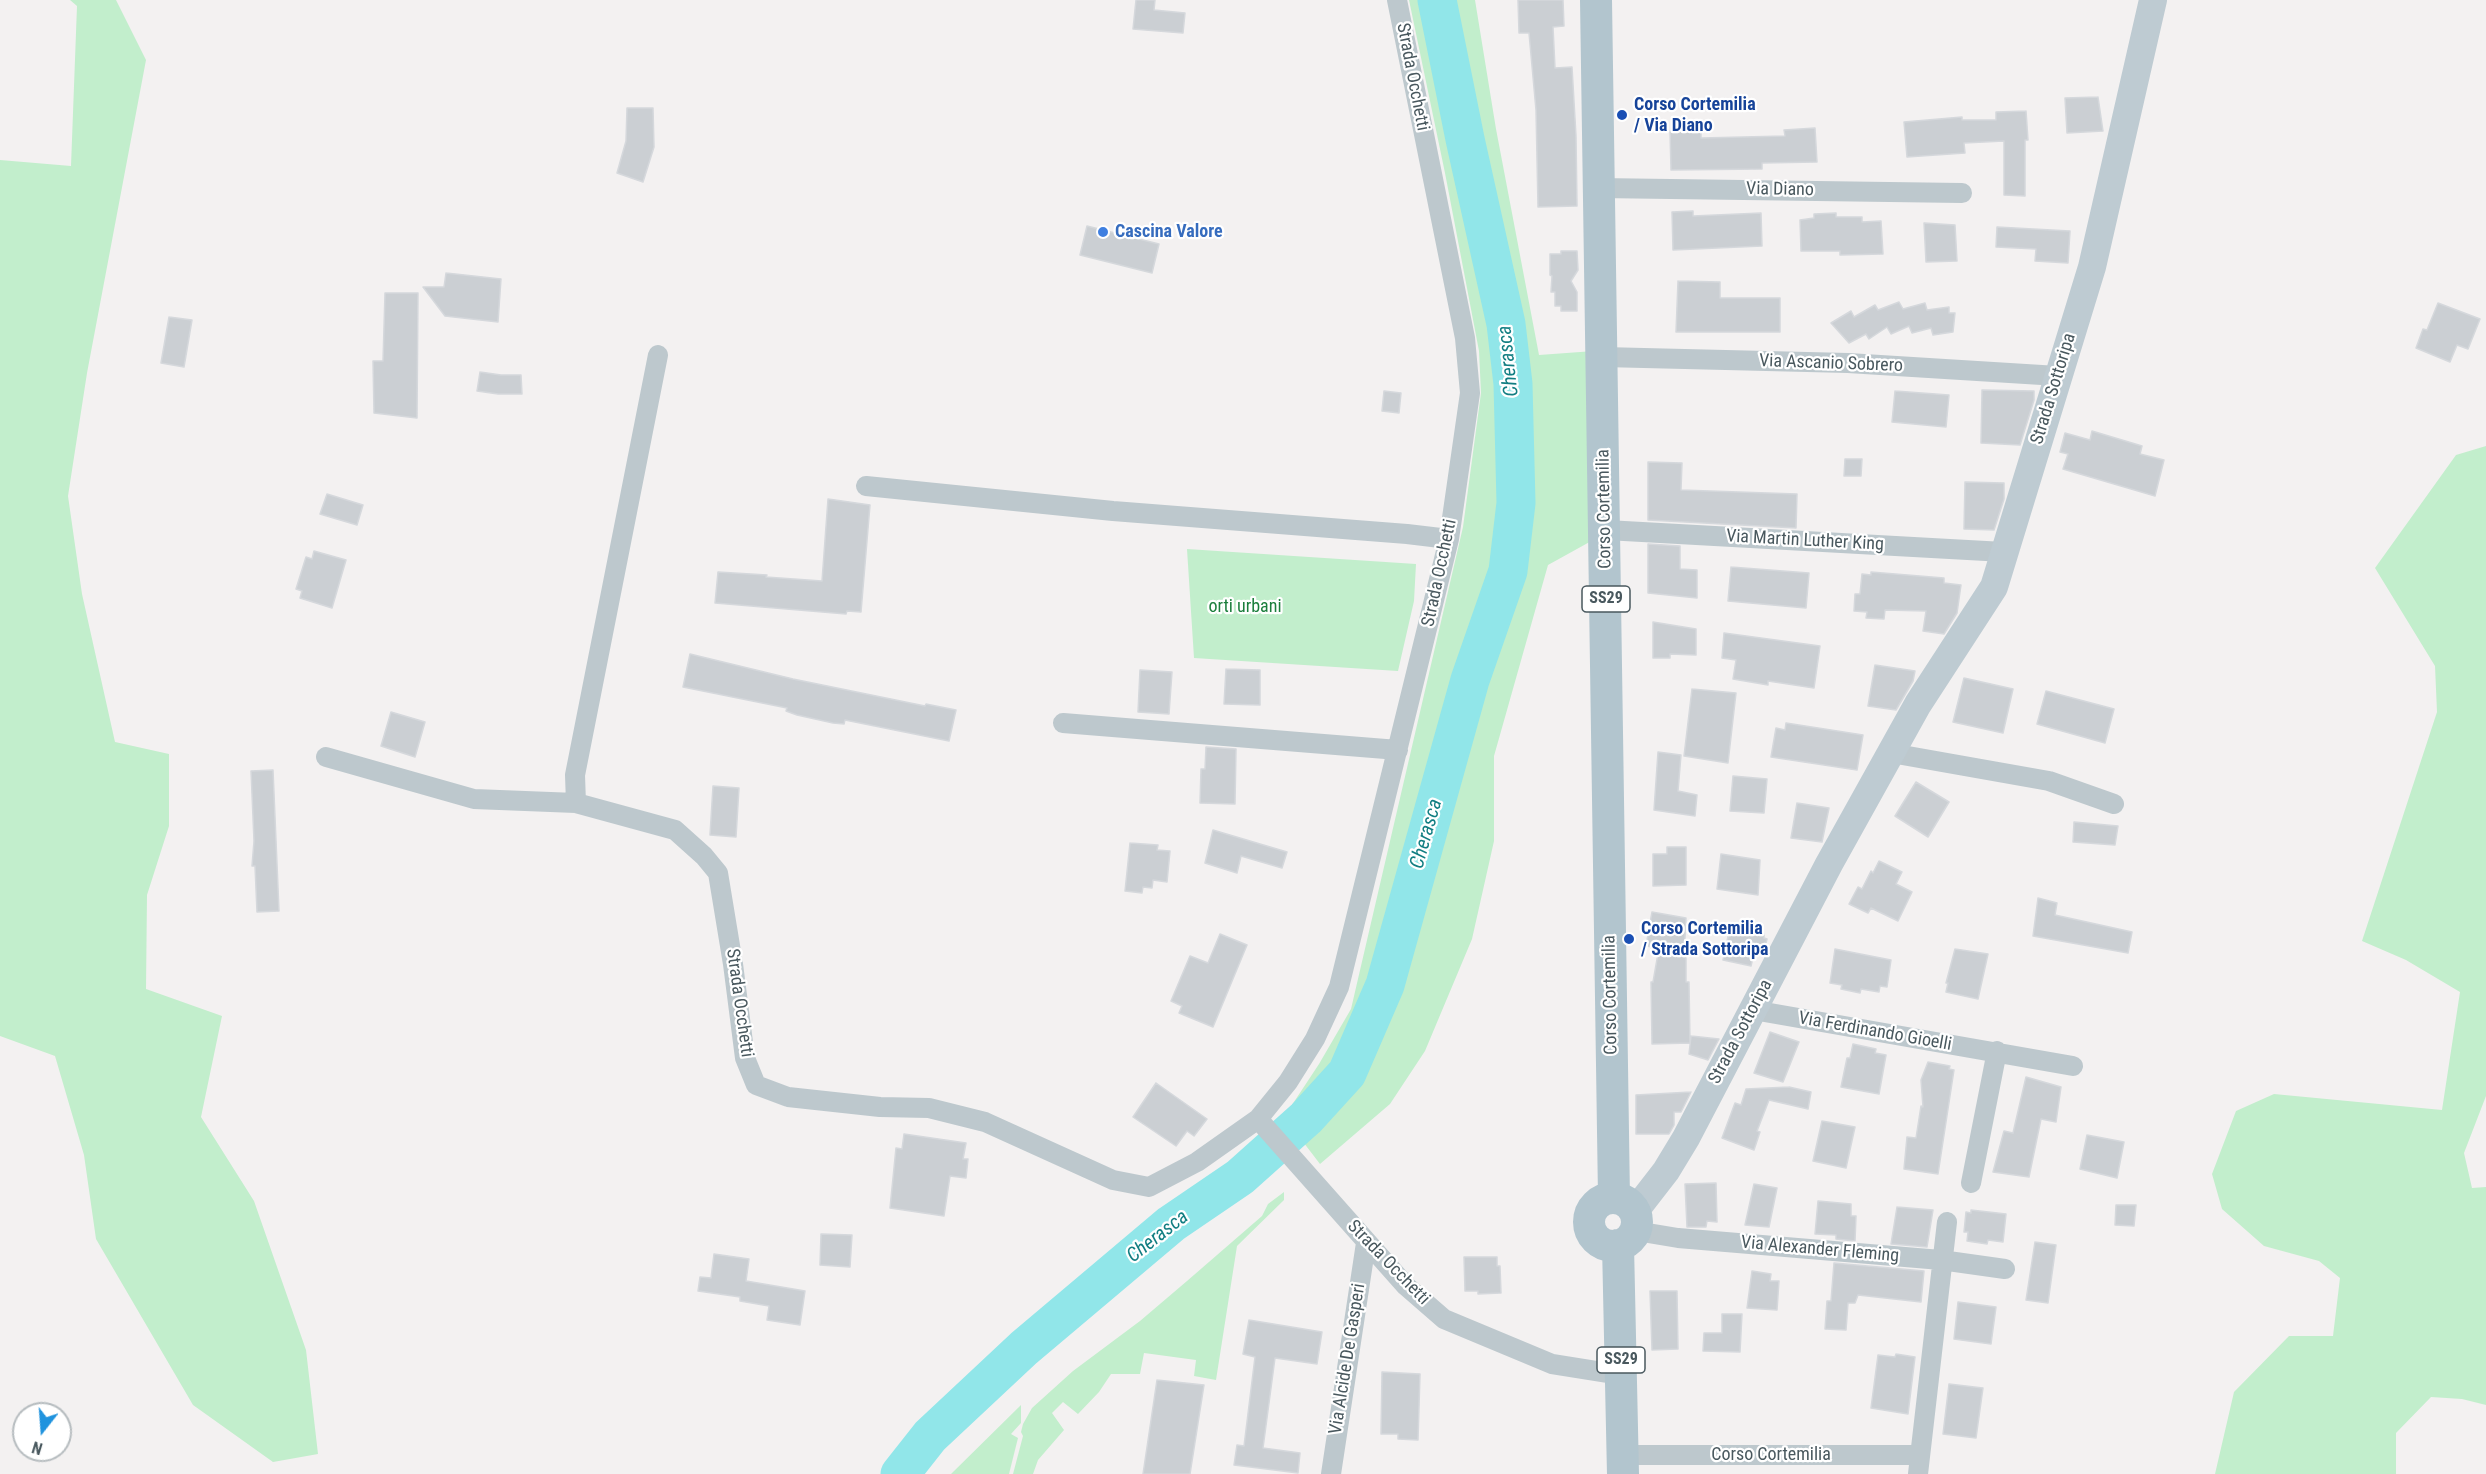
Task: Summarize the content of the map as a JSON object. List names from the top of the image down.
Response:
{
  "streets": {
    "main road": ["Corso Cortemilia", "SS29"],
    "street": [
      "Strada Occhetti",
      "Via Diano",
      "Via Ascanio Sobrero",
      "Strada Sottoripa",
      "Via Martin Luther King",
      "Via Ferdinando Gioelli",
      "Via Alexander Fleming",
      "Via Alcide De Gasperi"
    ]
  },
  "crossings": [
    ["Strada Occhetti", "Corso Cortemilia"],
    ["Strada Occhetti", "Via Alcide De Gasperi"],
    ["Via Diano", "Corso Cortemilia"],
    ["Via Ascanio Sobrero", "Strada Sottoripa"],
    ["Via Ascanio Sobrero", "Corso Cortemilia"],
    ["Strada Sottoripa", "Corso Cortemilia"],
    ["Strada Sottoripa", "Via Martin Luther King"],
    ["Strada Sottoripa", "Via Ferdinando Gioelli"],
    ["Strada Sottoripa", "Via Alexander Fleming"],
    ["Corso Cortemilia", "Via Martin Luther King"],
    ["Corso Cortemilia", "Via Alexander Fleming"]
  ],
  "water": ["Cherasca"],
  "parks": ["orti urbani"],
  "places": ["Corso Cortemilia / Via Diano", "Cascina Valore", "Corso Cortemilia / Strada Sottoripa"],
  "north": "bottom"
}
